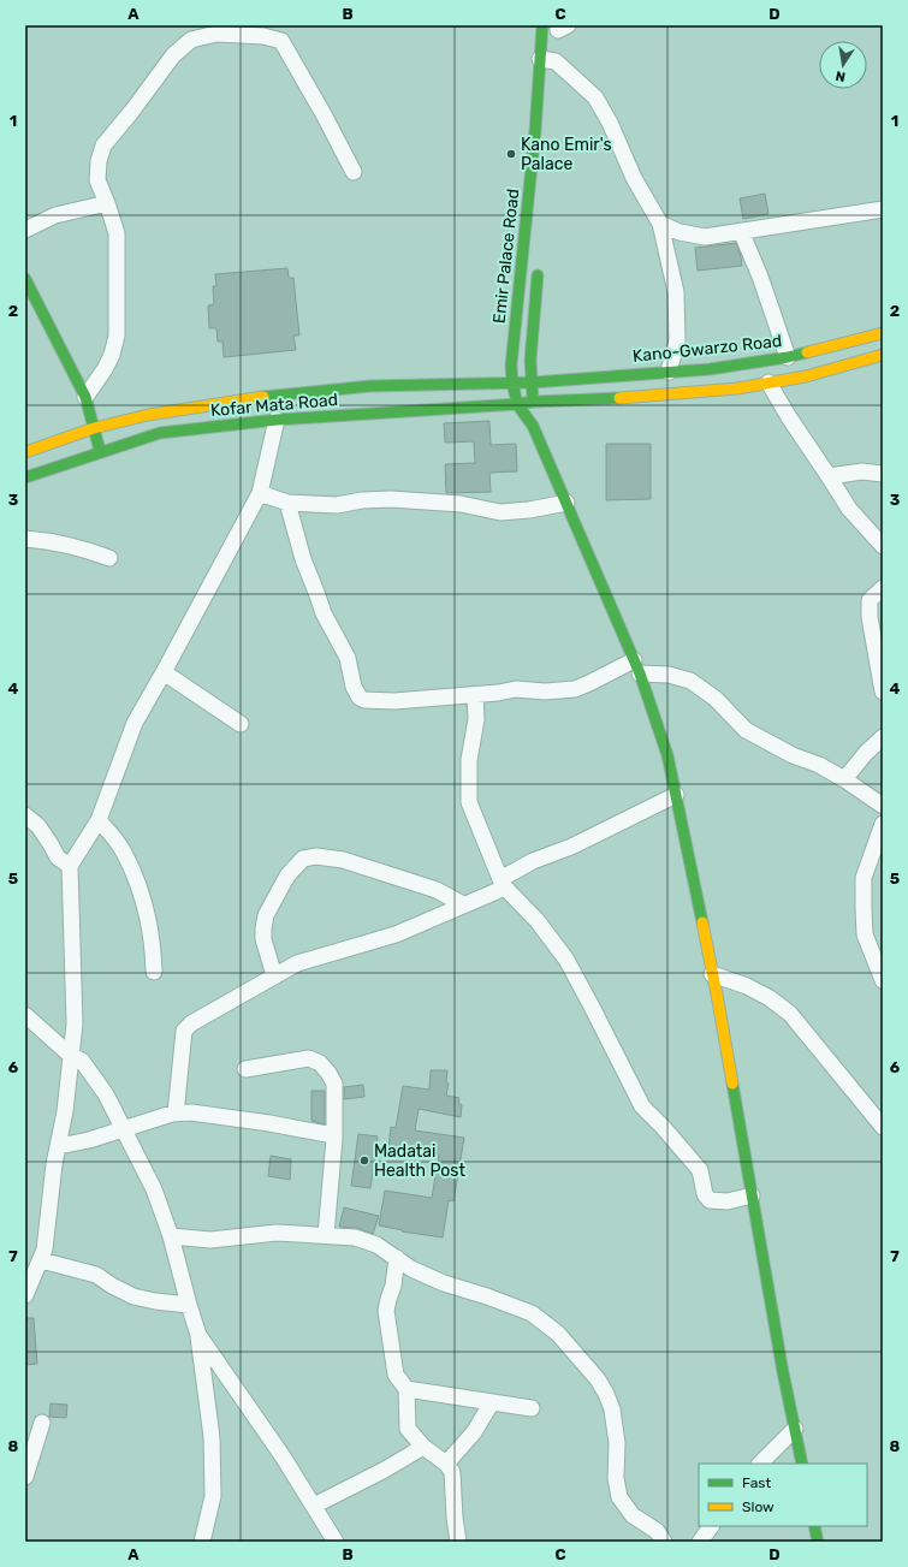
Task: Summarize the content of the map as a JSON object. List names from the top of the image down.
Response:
{
  "streets": {
    "main road": ["Emir Palace Road", "Kano-Gwarzo Road", "Kofar Mata Road"]
  },
  "crossings": [
    ["Emir Palace Road", "Kano-Gwarzo Road"],
    ["Emir Palace Road", "Kofar Mata Road"],
    ["Kano-Gwarzo Road", "Kofar Mata Road"]
  ],
  "places": ["Kano Emir's Palace", "Madatai Health Post"],
  "legend": ["Fast", "Slow"],
  "north": "bottom",
  "grid": {
    "columns": [
      "A",
      "B",
      "C",
      "D"
    ],
    "rows": [
      "1",
      "2",
      "3",
      "4",
      "5",
      "6",
      "7",
      "8"
    ]
  }
}
